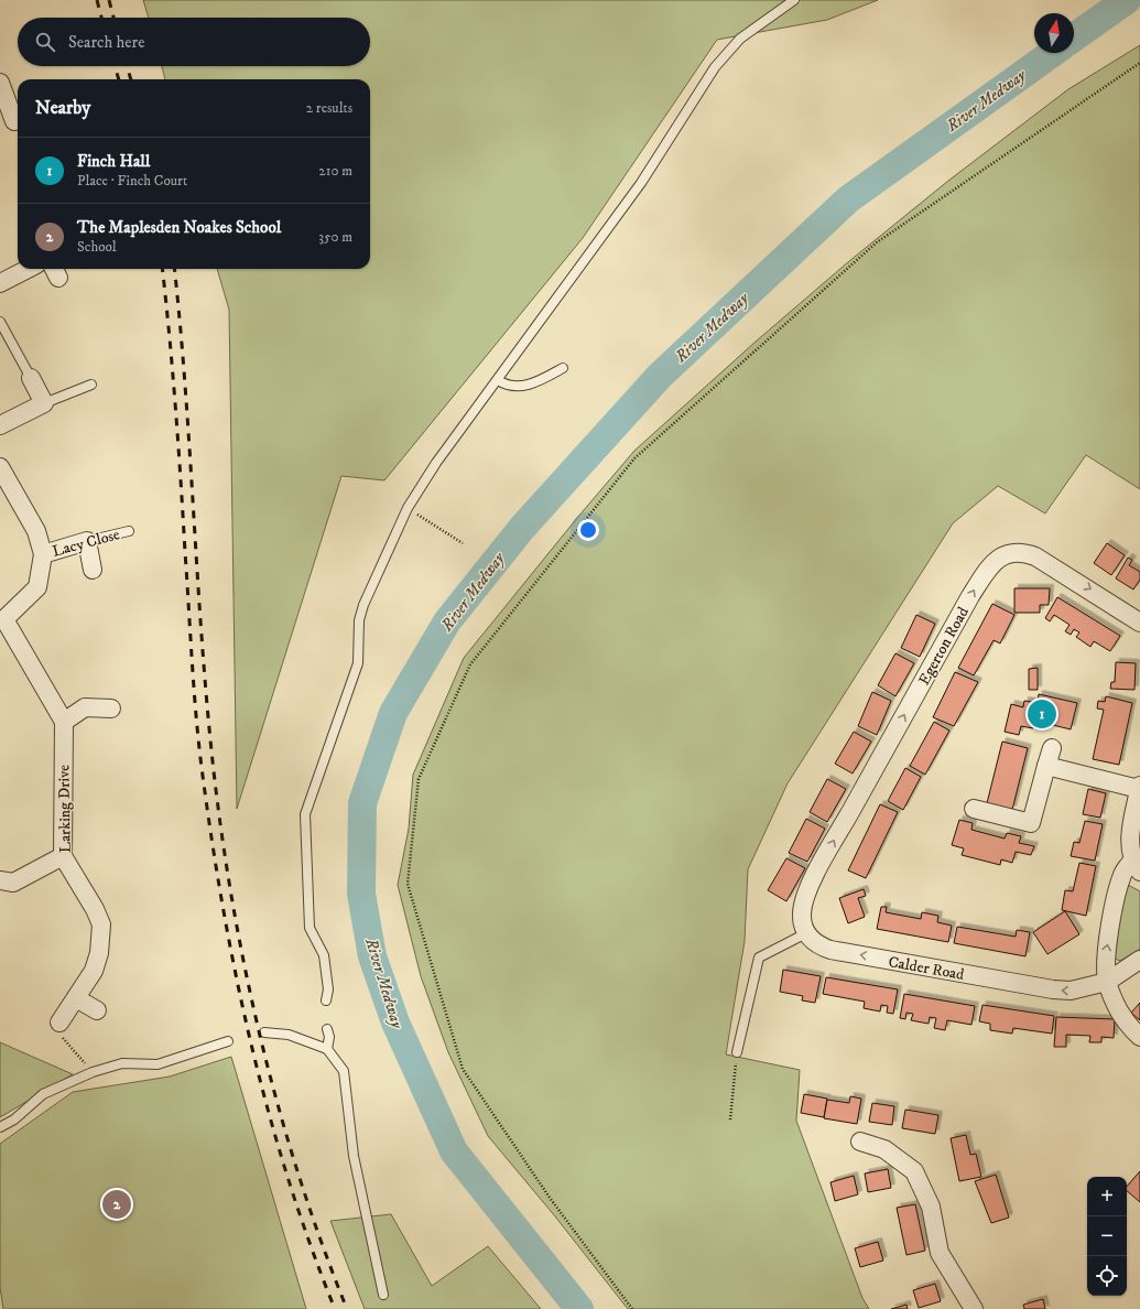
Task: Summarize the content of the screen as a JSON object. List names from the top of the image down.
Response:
{
  "streets": {
    "street": [
      "Lacy Close",
      "Egerton Road",
      "Larking Drive",
      "Calder Road"
    ]
  },
  "crossings": [
    ["Egerton Road", "Calder Road"]
  ],
  "one_way": ["Calder Road"],
  "water": ["River Medway"],
  "north": "top",
  "page": {
    "search": "Search here",
    "heading": ["Nearby", "2 results"],
    "list": [
      {
        "mark": "1",
        "name": "Finch Hall",
        "note": "Place · Finch Court",
        "value": "210 m"
      },
      {
        "mark": "2",
        "name": "The Maplesden Noakes School",
        "note": "School",
        "value": "350 m"
      }
    ],
    "pins": ["1", "2"],
    "map_buttons": ["+", "−"]
  }
}
